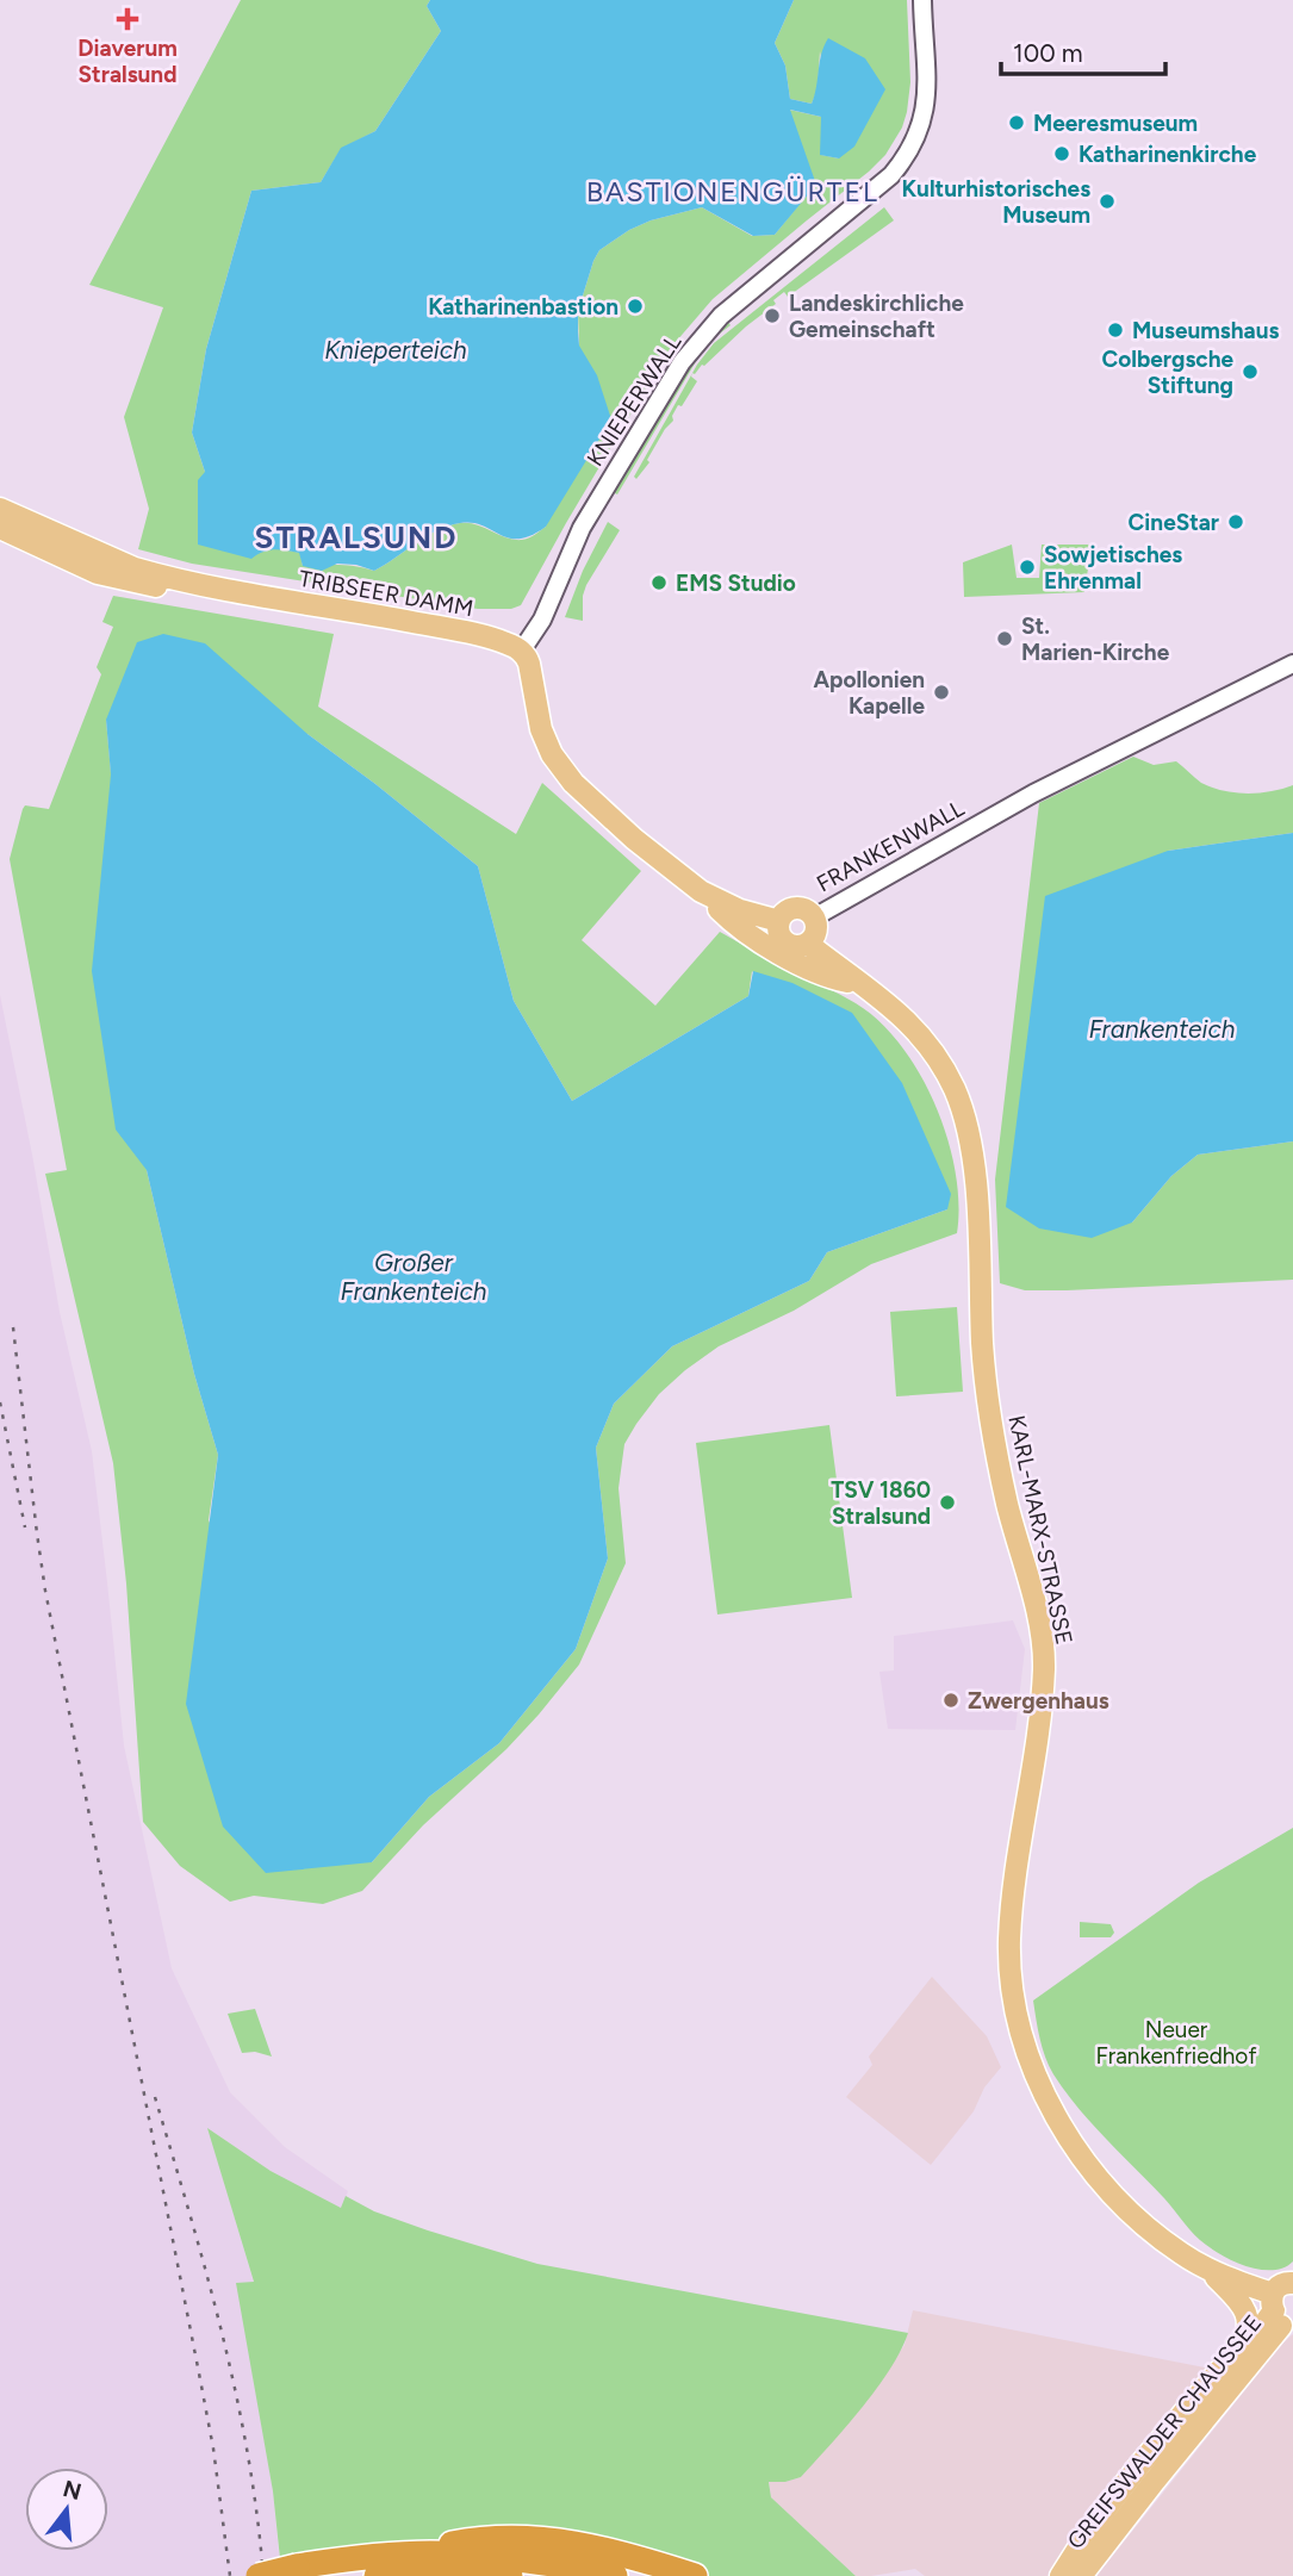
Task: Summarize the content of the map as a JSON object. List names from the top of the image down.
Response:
{
  "streets": {
    "main road": [
      "TRIBSEER DAMM",
      "FRANKENWALL",
      "KARL-MARX-STRASSE",
      "GREIFSWALDER CHAUSSEE"
    ],
    "street": ["KNIEPERWALL"]
  },
  "crossings": [
    ["KNIEPERWALL", "TRIBSEER DAMM"],
    ["KNIEPERWALL", "FRANKENWALL"],
    ["TRIBSEER DAMM", "FRANKENWALL"],
    ["FRANKENWALL", "KARL-MARX-STRASSE"],
    ["KARL-MARX-STRASSE", "GREIFSWALDER CHAUSSEE"]
  ],
  "districts": ["BASTIONENGÜRTEL", "STRALSUND"],
  "water": ["Knieperteich", "Frankenteich", "Großer Frankenteich"],
  "parks": ["Neuer Frankenfriedhof"],
  "places": {
    "health": ["Diaverum Stralsund"],
    "other": [
      "Meeresmuseum",
      "Katharinenkirche",
      "Kulturhistorisches Museum",
      "Katharinenbastion",
      "Landeskirchliche Gemeinschaft",
      "Museumshaus",
      "Colbergsche Stiftung",
      "CineStar",
      "Sowjetisches Ehrenmal",
      "EMS Studio",
      "St. Marien-Kirche",
      "Apollonien Kapelle",
      "TSV 1860 Stralsund",
      "Zwergenhaus"
    ]
  },
  "scale_bar": "100 m",
  "north": "top"
}
